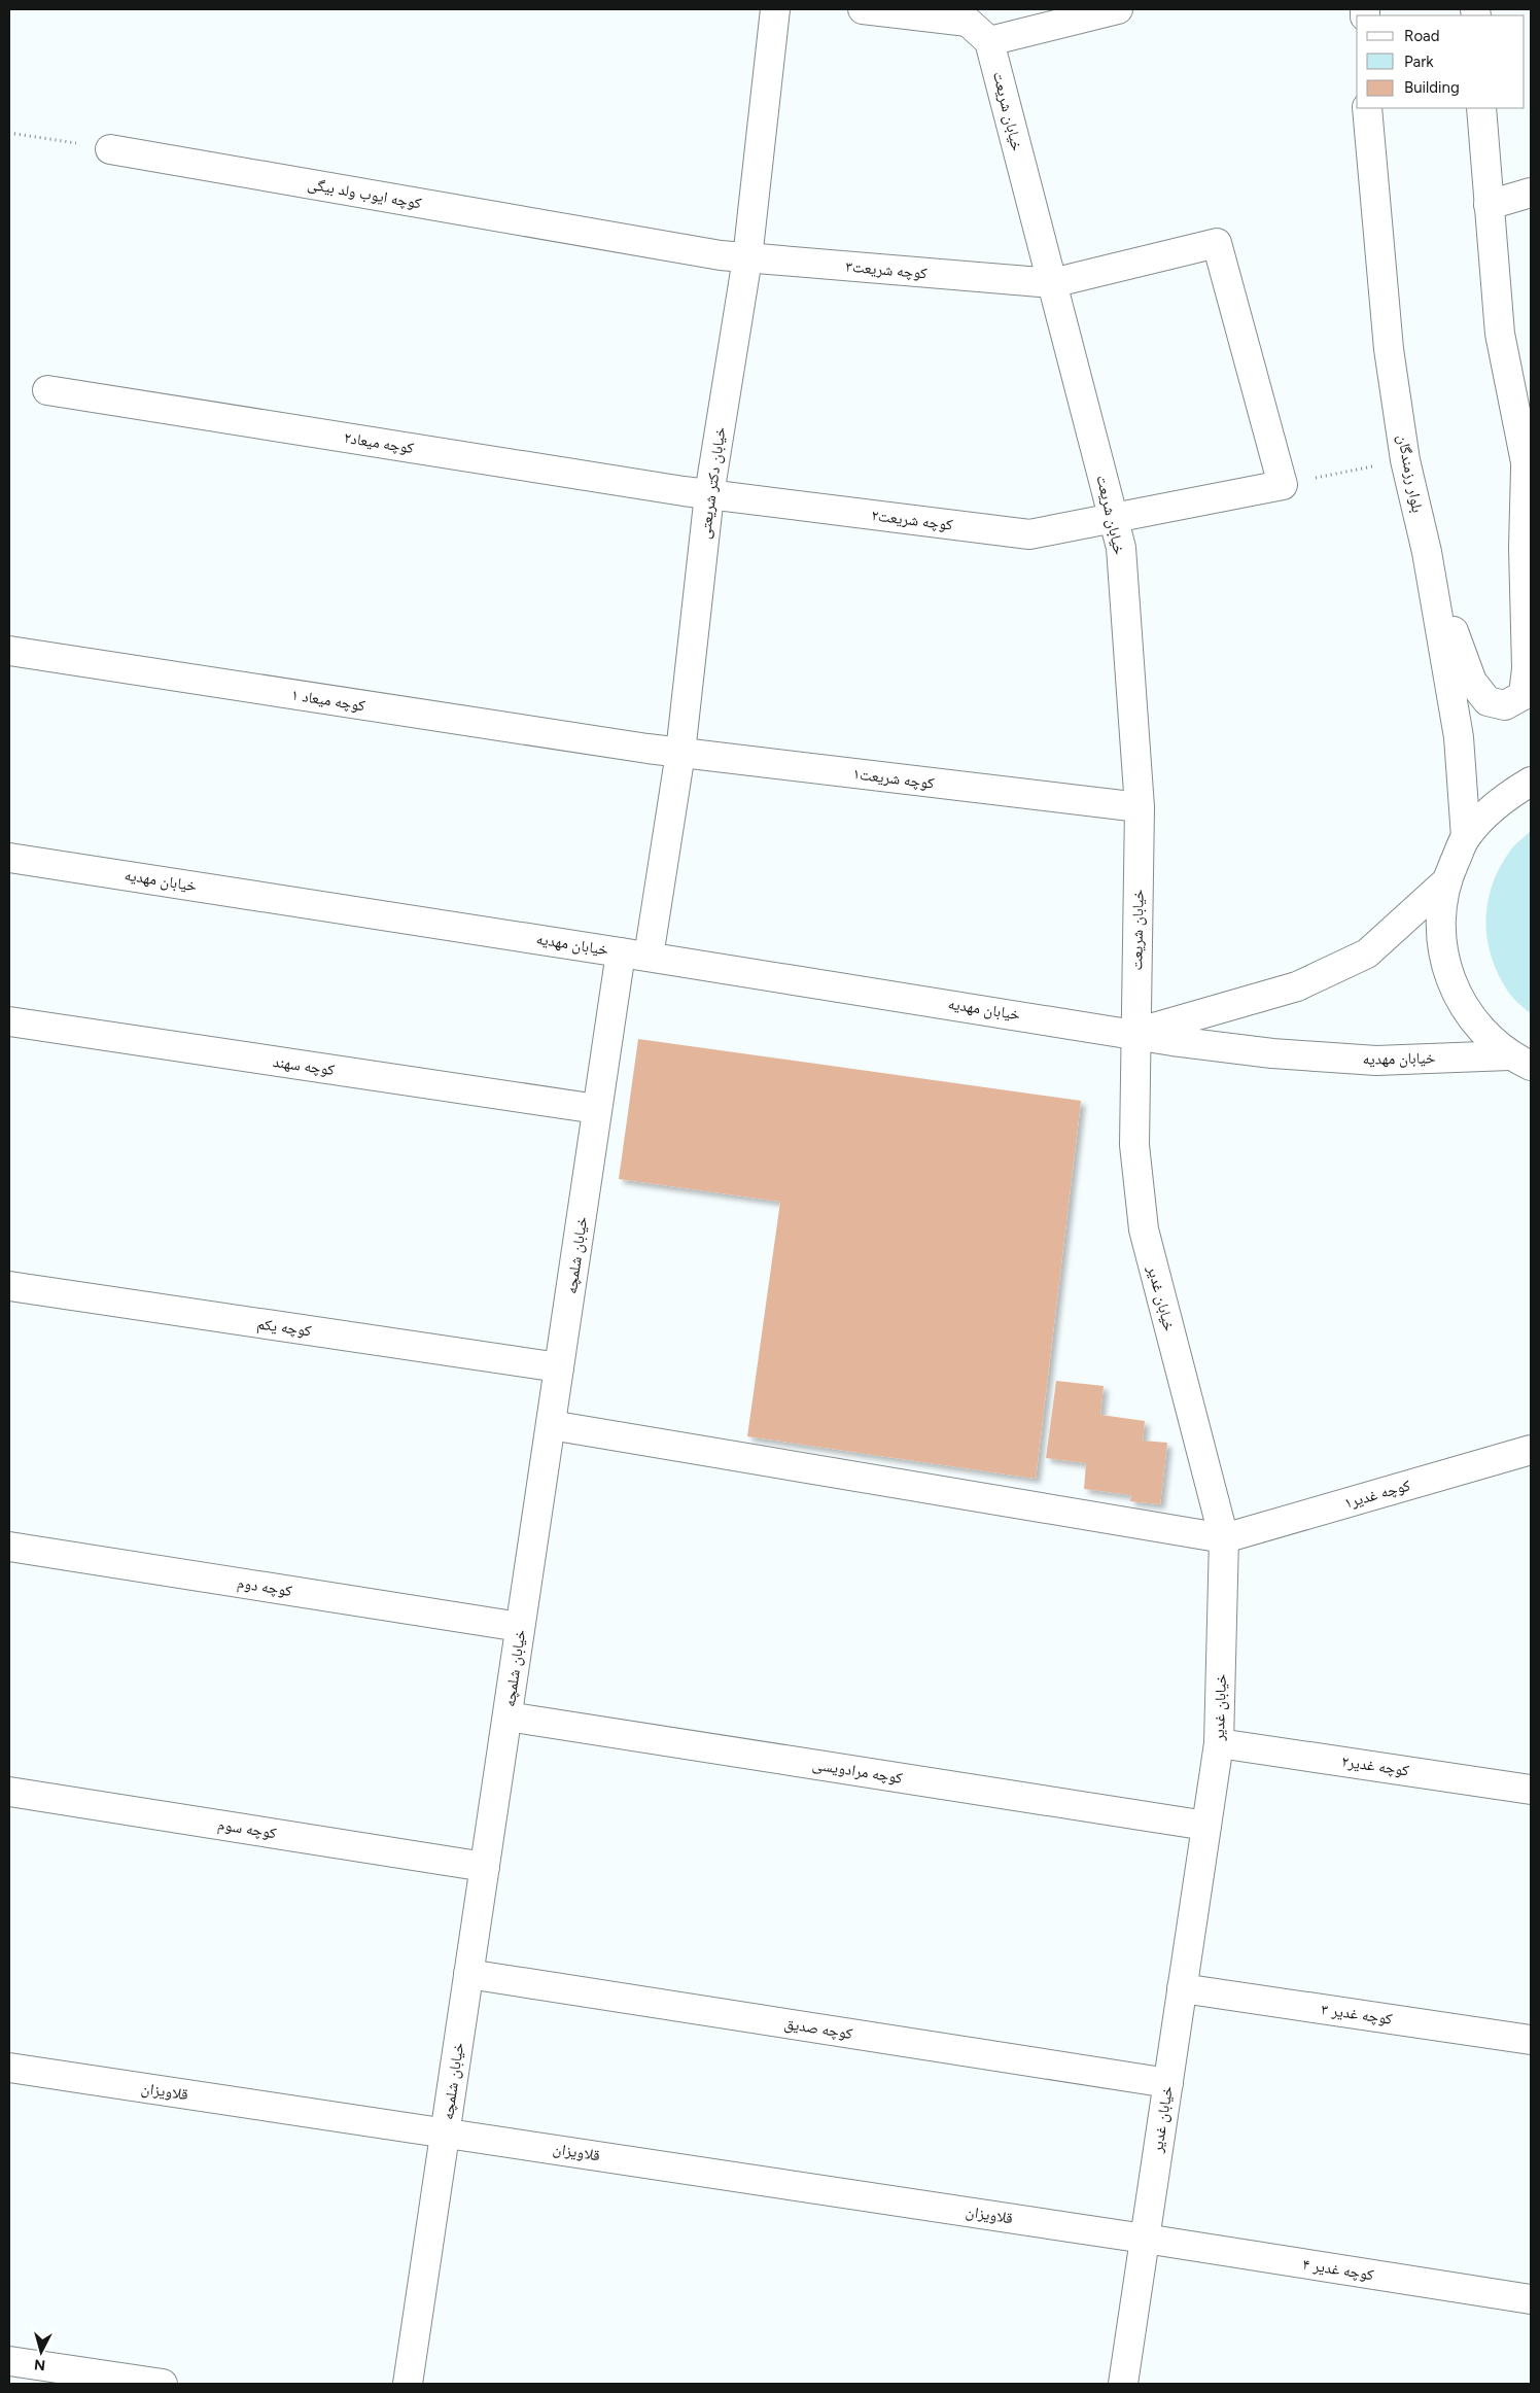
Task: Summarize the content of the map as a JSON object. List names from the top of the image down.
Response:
{
  "streets": {
    "street": [
      "خیابان شریعت",
      "کوچه ایوب ولد بیگی",
      "کوچه شریعت۳",
      "کوچه میعاد۲",
      "بلوار رزمندگان",
      "خیابان دکتر شریعتی",
      "کوچه شریعت۲",
      "کوچه میعاد ۱",
      "کوچه شریعت۱",
      "خیابان مهدیه",
      "کوچه سهند",
      "خیابان شلمچه",
      "خیابان غدیر",
      "کوچه یکم",
      "کوچه غدیر۱",
      "کوچه دوم",
      "کوچه غدیر۲",
      "کوچه مرادویسی",
      "کوچه سوم",
      "کوچه غدیر ۳",
      "کوچه صدیق",
      "قلاویزان",
      "کوچه غدیر ۴"
    ]
  },
  "crossings": [
    ["خیابان شریعت", "کوچه شریعت۳"],
    ["خیابان شریعت", "کوچه شریعت۲"],
    ["خیابان شریعت", "کوچه شریعت۱"],
    ["خیابان شریعت", "خیابان مهدیه"],
    ["خیابان شریعت", "خیابان غدیر"],
    ["کوچه ایوب ولد بیگی", "کوچه شریعت۳"],
    ["کوچه شریعت۳", "خیابان دکتر شریعتی"],
    ["کوچه شریعت۳", "کوچه شریعت۲"],
    ["کوچه میعاد۲", "خیابان دکتر شریعتی"],
    ["کوچه میعاد۲", "کوچه شریعت۲"],
    ["خیابان دکتر شریعتی", "کوچه شریعت۲"],
    ["خیابان دکتر شریعتی", "کوچه شریعت۱"],
    ["خیابان دکتر شریعتی", "خیابان مهدیه"],
    ["کوچه میعاد ۱", "کوچه شریعت۱"],
    ["خیابان مهدیه", "خیابان شلمچه"],
    ["خیابان مهدیه", "خیابان غدیر"],
    ["کوچه سهند", "خیابان شلمچه"],
    ["خیابان شلمچه", "کوچه یکم"],
    ["خیابان شلمچه", "کوچه دوم"],
    ["خیابان شلمچه", "کوچه مرادویسی"],
    ["خیابان شلمچه", "کوچه سوم"],
    ["خیابان شلمچه", "کوچه صدیق"],
    ["خیابان شلمچه", "قلاویزان"],
    ["خیابان غدیر", "کوچه غدیر۱"],
    ["خیابان غدیر", "کوچه غدیر۲"],
    ["خیابان غدیر", "کوچه مرادویسی"],
    ["خیابان غدیر", "کوچه غدیر ۳"],
    ["خیابان غدیر", "کوچه صدیق"],
    ["خیابان غدیر", "قلاویزان"],
    ["خیابان غدیر", "کوچه غدیر ۴"],
    ["قلاویزان", "کوچه غدیر ۴"]
  ],
  "legend": ["Road", "Park", "Building"],
  "north": "bottom"
}
